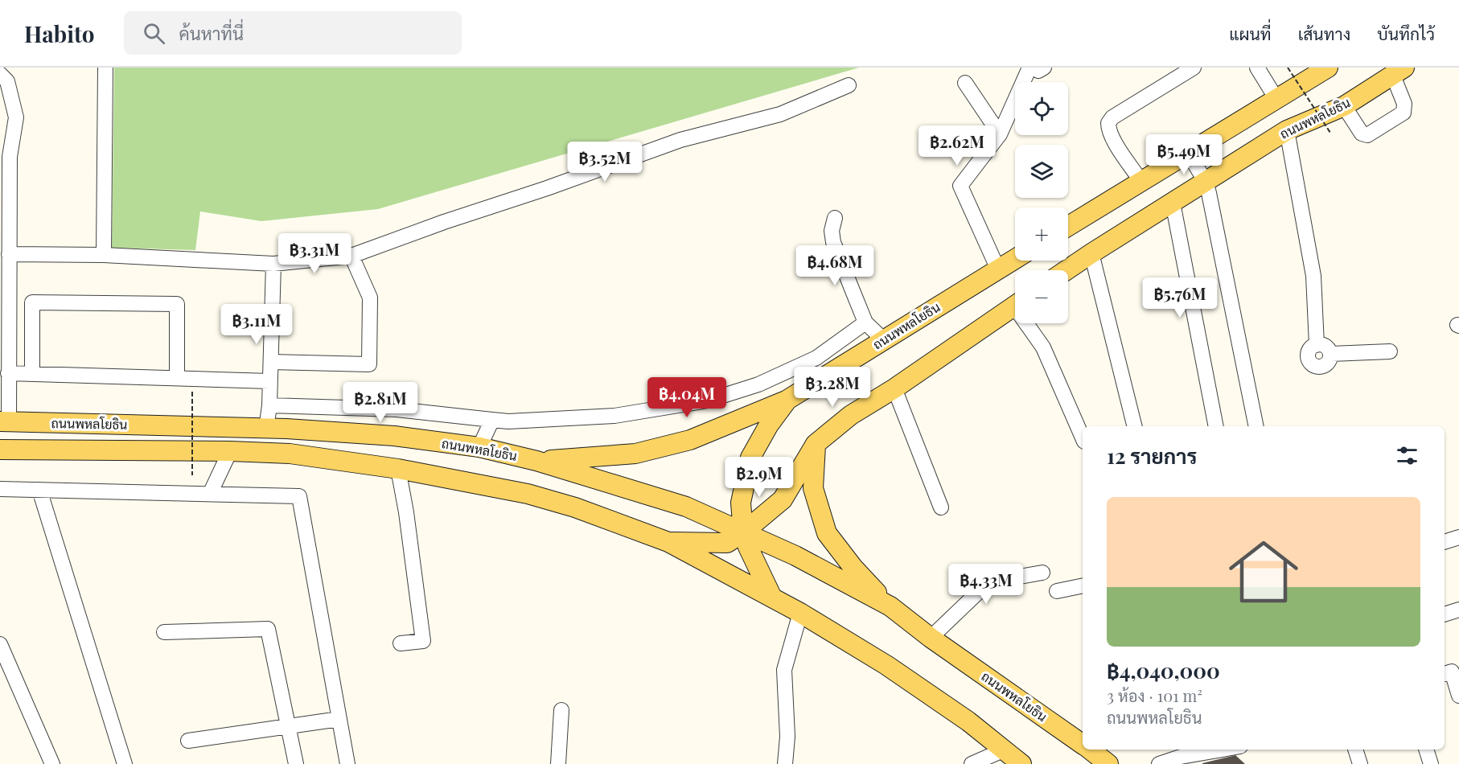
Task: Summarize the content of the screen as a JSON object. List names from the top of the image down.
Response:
{
  "streets": {
    "main road": ["ถนนพหลโยธิน"]
  },
  "page": {
    "header": "Habito",
    "search": "ค้นหาที่นี่",
    "nav": ["แผนที่", "เส้นทาง", "บันทึกไว้"],
    "map_buttons": ["+", "−"],
    "price": [
      "฿2.62M",
      "฿5.49M",
      "฿3.52M",
      "฿3.31M",
      "฿4.68M",
      "฿5.76M",
      "฿3.11M",
      "฿3.28M",
      "฿4.04M",
      "฿2.81M",
      "฿2.9M",
      "฿4.33M"
    ],
    "heading": "12 รายการ",
    "list": [
      {
        "name": "฿4,040,000",
        "note": "3 ห้อง · 101 m² · ถนนพหลโยธิน"
      }
    ]
  }
}
